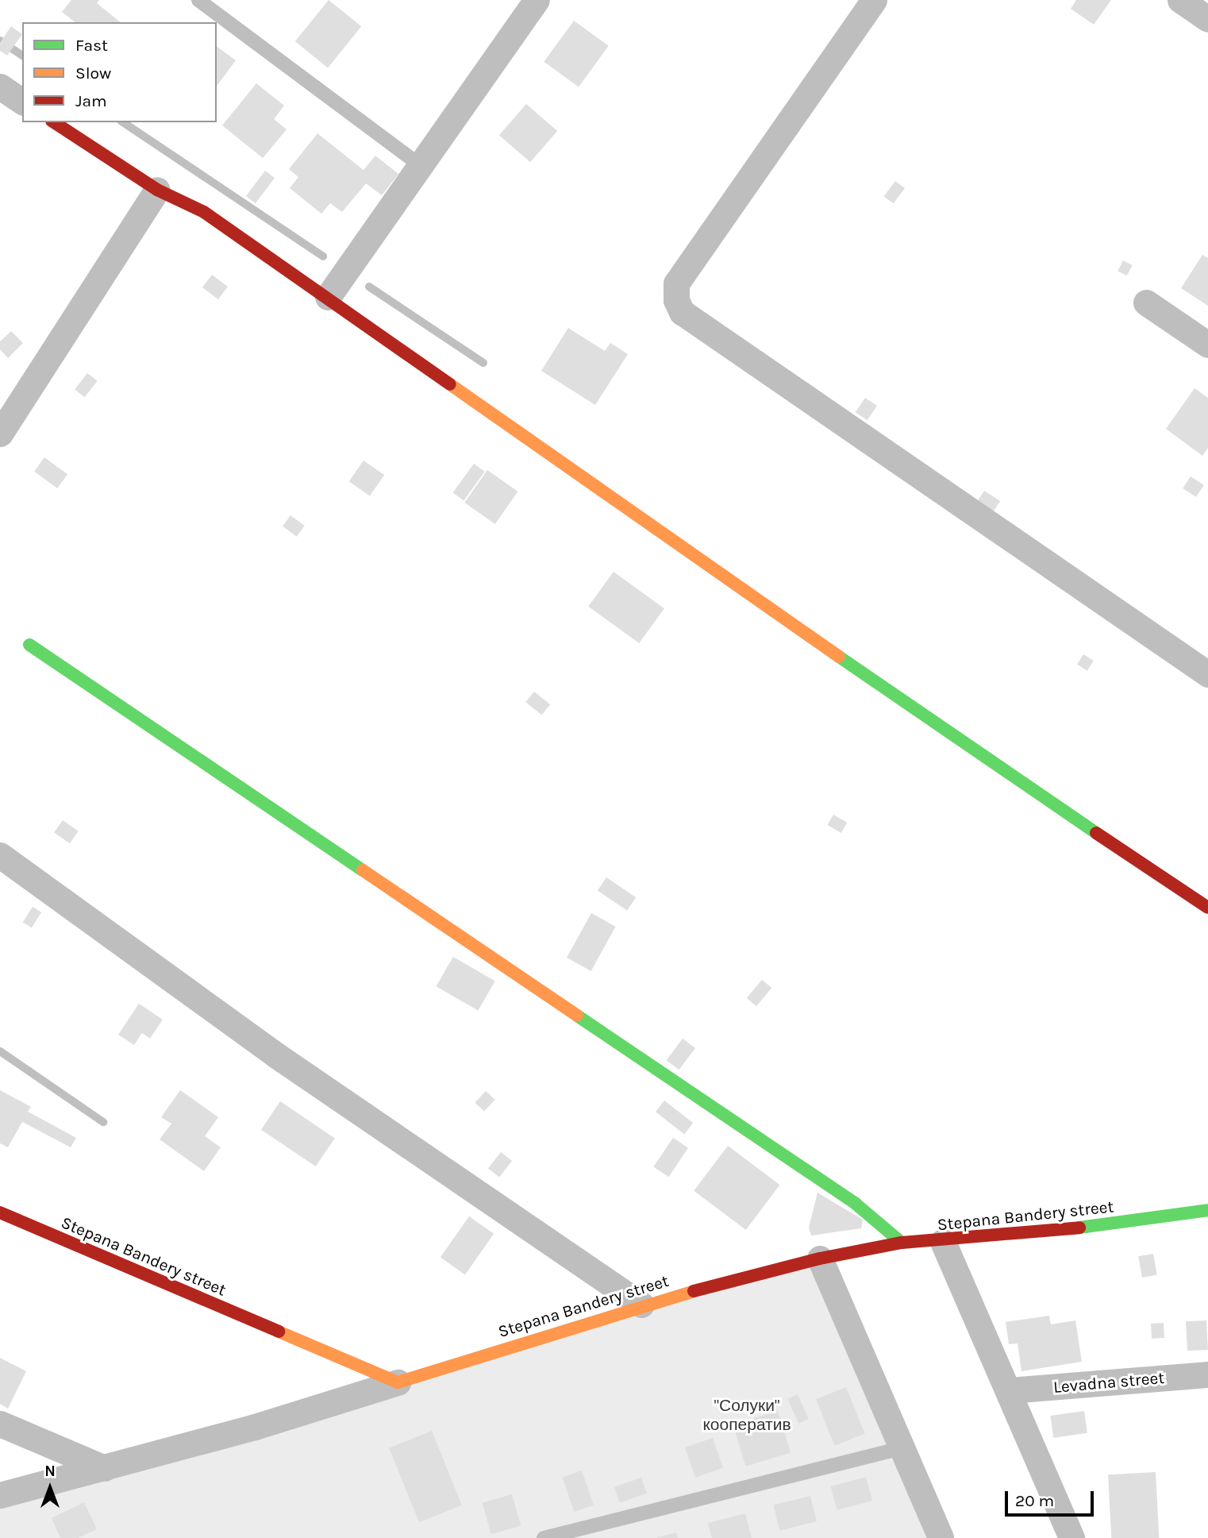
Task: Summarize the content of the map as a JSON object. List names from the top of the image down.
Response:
{
  "streets": {
    "street": ["Stepana Bandery street", "Levadna street"]
  },
  "parks": ["\"Солуки\" кооператив"],
  "legend": ["Fast", "Slow", "Jam"],
  "scale_bar": "20 m",
  "north": "top"
}
